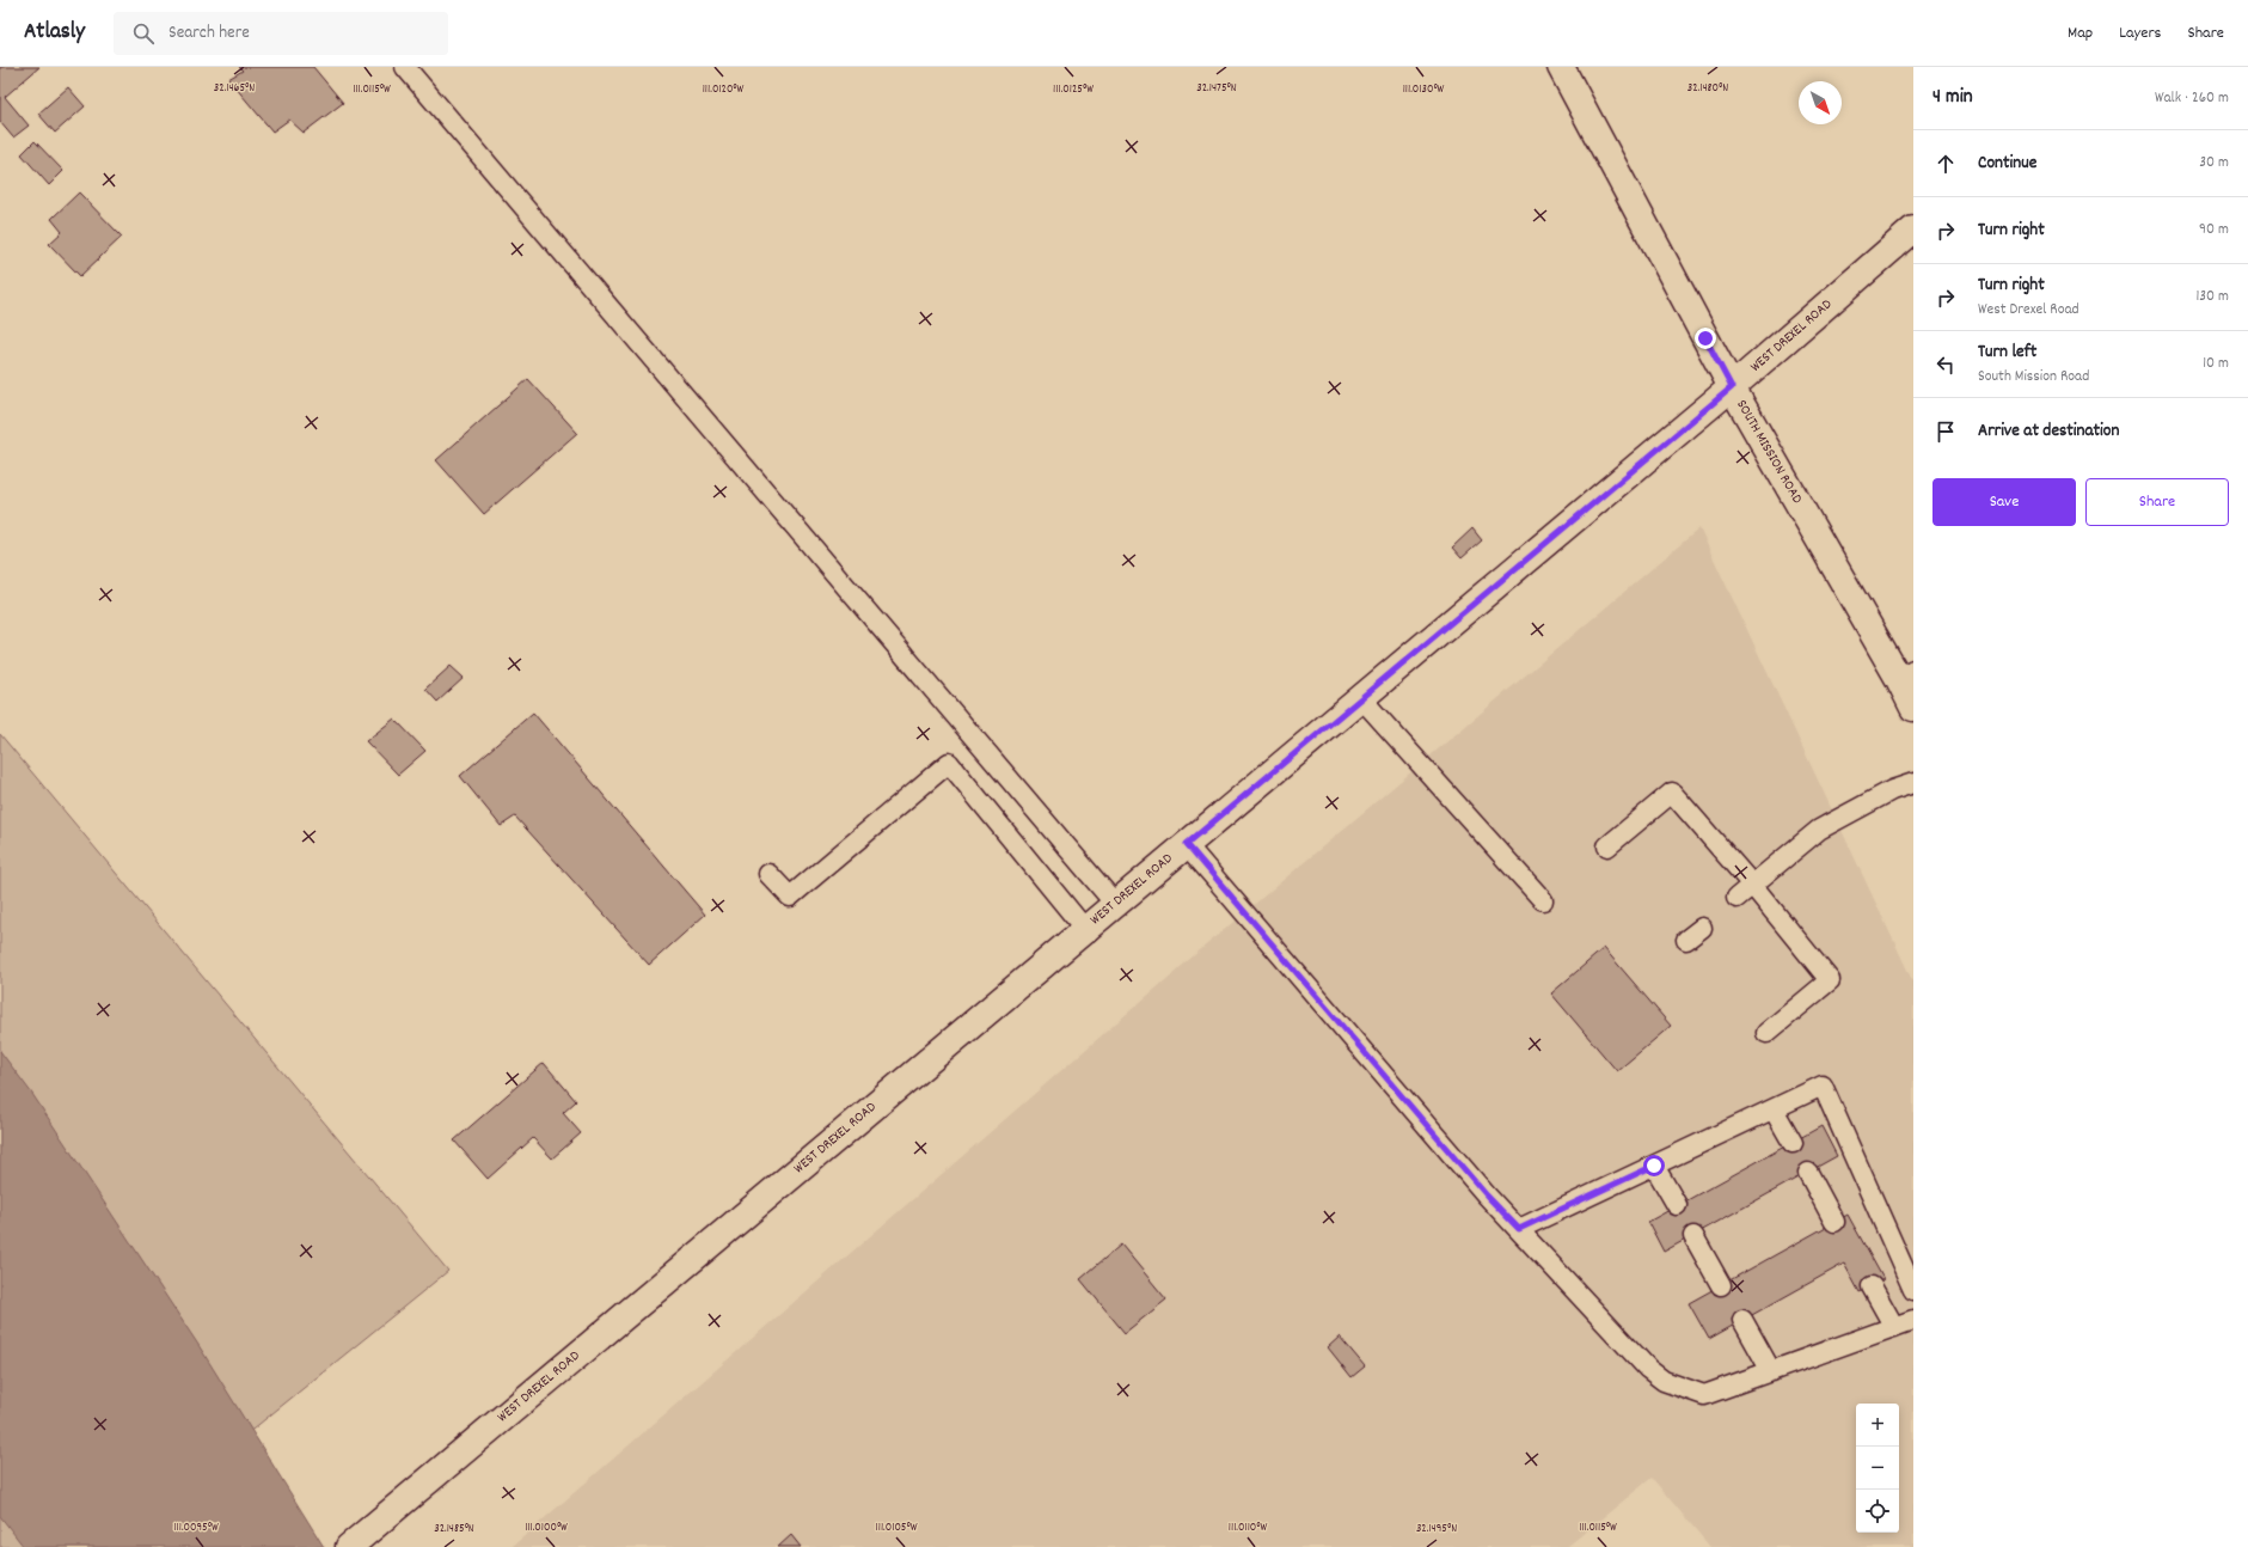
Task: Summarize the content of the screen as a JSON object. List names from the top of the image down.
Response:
{
  "streets": {
    "street": ["WEST DREXEL ROAD", "SOUTH MISSION ROAD"]
  },
  "crossings": [
    ["WEST DREXEL ROAD", "SOUTH MISSION ROAD"]
  ],
  "north": "bottom right",
  "page": {
    "header": "Atlasly",
    "search": "Search here",
    "nav": ["Map", "Layers", "Share"],
    "heading": ["4 min", "Walk · 260 m"],
    "list": [
      ["Continue", "30 m"],
      ["Turn right", "90 m"],
      ["Turn right", "West Drexel Road", "130 m"],
      ["Turn left", "South Mission Road", "10 m"],
      "Arrive at destination"
    ],
    "buttons": ["Save", "Share"],
    "map_buttons": ["+", "−"]
  },
  "coordinates": [
    "32.1480°N",
    "32.1465°N",
    "32.1475°N",
    "111.0125°W",
    "111.0115°W",
    "111.0120°W",
    "111.0130°W",
    "111.0095°W",
    "111.0100°W",
    "111.0105°W",
    "111.0110°W",
    "32.1485°N",
    "32.1495°N"
  ]
}
